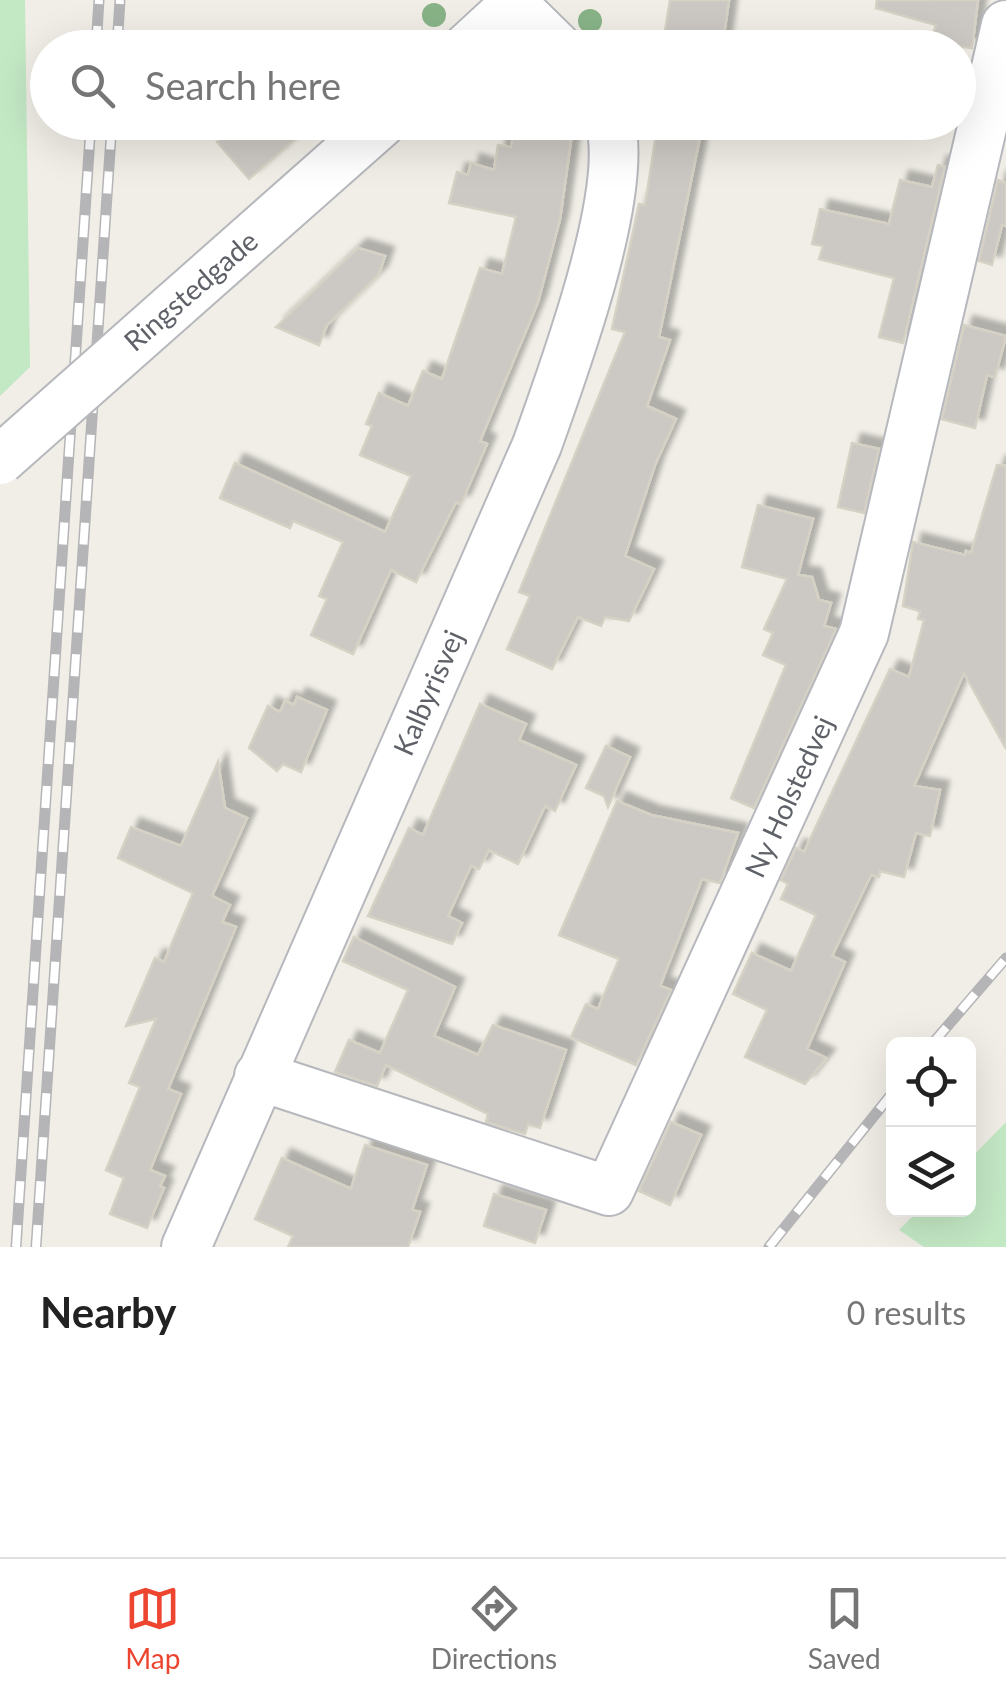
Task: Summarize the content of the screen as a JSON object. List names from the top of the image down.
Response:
{
  "streets": {
    "street": ["Ringstedgade", "Kalbyrisvej", "Ny Holstedvej"]
  },
  "crossings": [
    ["Kalbyrisvej", "Ny Holstedvej"]
  ],
  "page": {
    "search": "Search here",
    "heading": ["Nearby", "0 results"],
    "nav": ["Map", "Directions", "Saved"]
  }
}
